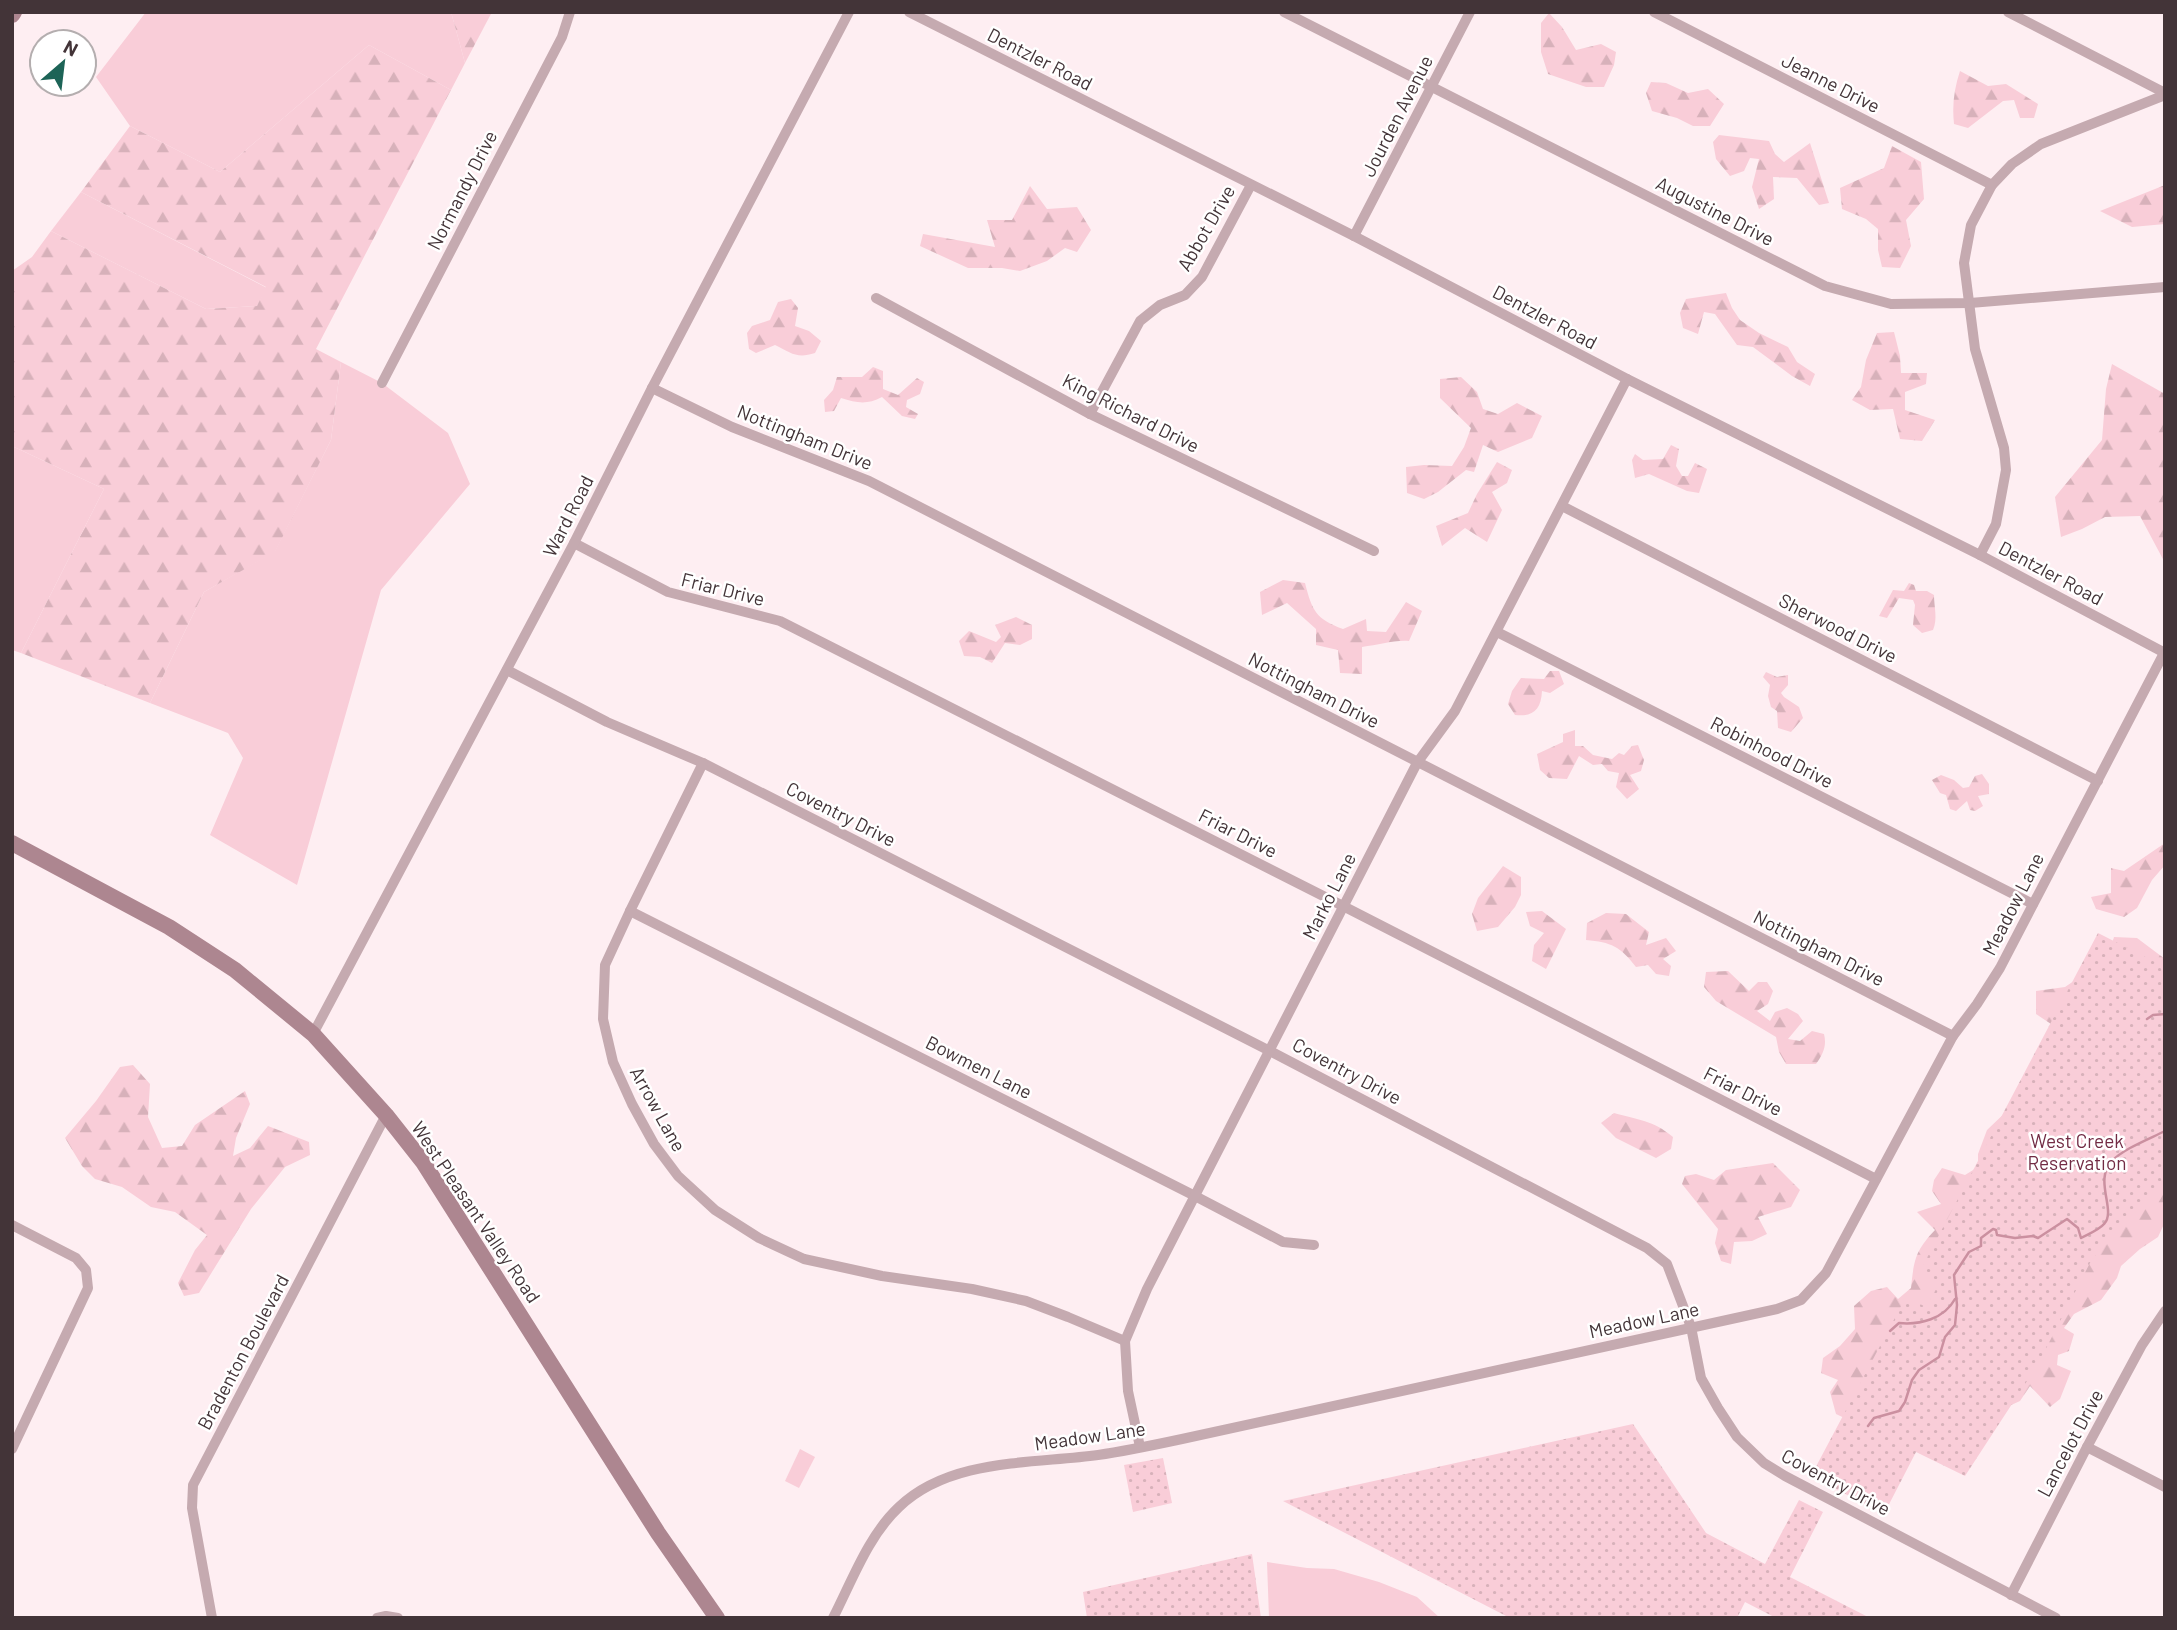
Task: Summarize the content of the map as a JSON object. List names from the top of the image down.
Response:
{
  "streets": {
    "main road": ["West Pleasant Valley Road"],
    "street": [
      "Dentzler Road",
      "Jeanne Drive",
      "Jourden Avenue",
      "Normandy Drive",
      "Augustine Drive",
      "Abbot Drive",
      "King Richard Drive",
      "Nottingham Drive",
      "Ward Road",
      "Friar Drive",
      "Sherwood Drive",
      "Robinhood Drive",
      "Coventry Drive",
      "Marko Lane",
      "Meadow Lane",
      "Bowmen Lane",
      "Arrow Lane",
      "Bradenton Boulevard",
      "Lancelot Drive"
    ]
  },
  "crossings": [
    ["Dentzler Road", "Jourden Avenue"],
    ["Dentzler Road", "Abbot Drive"],
    ["Dentzler Road", "Marko Lane"],
    ["Dentzler Road", "Meadow Lane"],
    ["Jourden Avenue", "Augustine Drive"],
    ["Abbot Drive", "King Richard Drive"],
    ["Nottingham Drive", "Ward Road"],
    ["Nottingham Drive", "Marko Lane"],
    ["Nottingham Drive", "Meadow Lane"],
    ["Ward Road", "Friar Drive"],
    ["Ward Road", "Coventry Drive"],
    ["Ward Road", "West Pleasant Valley Road"],
    ["Friar Drive", "Marko Lane"],
    ["Friar Drive", "Meadow Lane"],
    ["Sherwood Drive", "Marko Lane"],
    ["Sherwood Drive", "Meadow Lane"],
    ["Robinhood Drive", "Marko Lane"],
    ["Robinhood Drive", "Meadow Lane"],
    ["Coventry Drive", "Marko Lane"],
    ["Coventry Drive", "Meadow Lane"],
    ["Coventry Drive", "Arrow Lane"],
    ["Coventry Drive", "Lancelot Drive"],
    ["Marko Lane", "Meadow Lane"],
    ["Marko Lane", "Bowmen Lane"],
    ["Marko Lane", "Arrow Lane"],
    ["Bowmen Lane", "Arrow Lane"],
    ["West Pleasant Valley Road", "Bradenton Boulevard"]
  ],
  "parks": ["West Creek Reservation"],
  "north": "top right"
}
